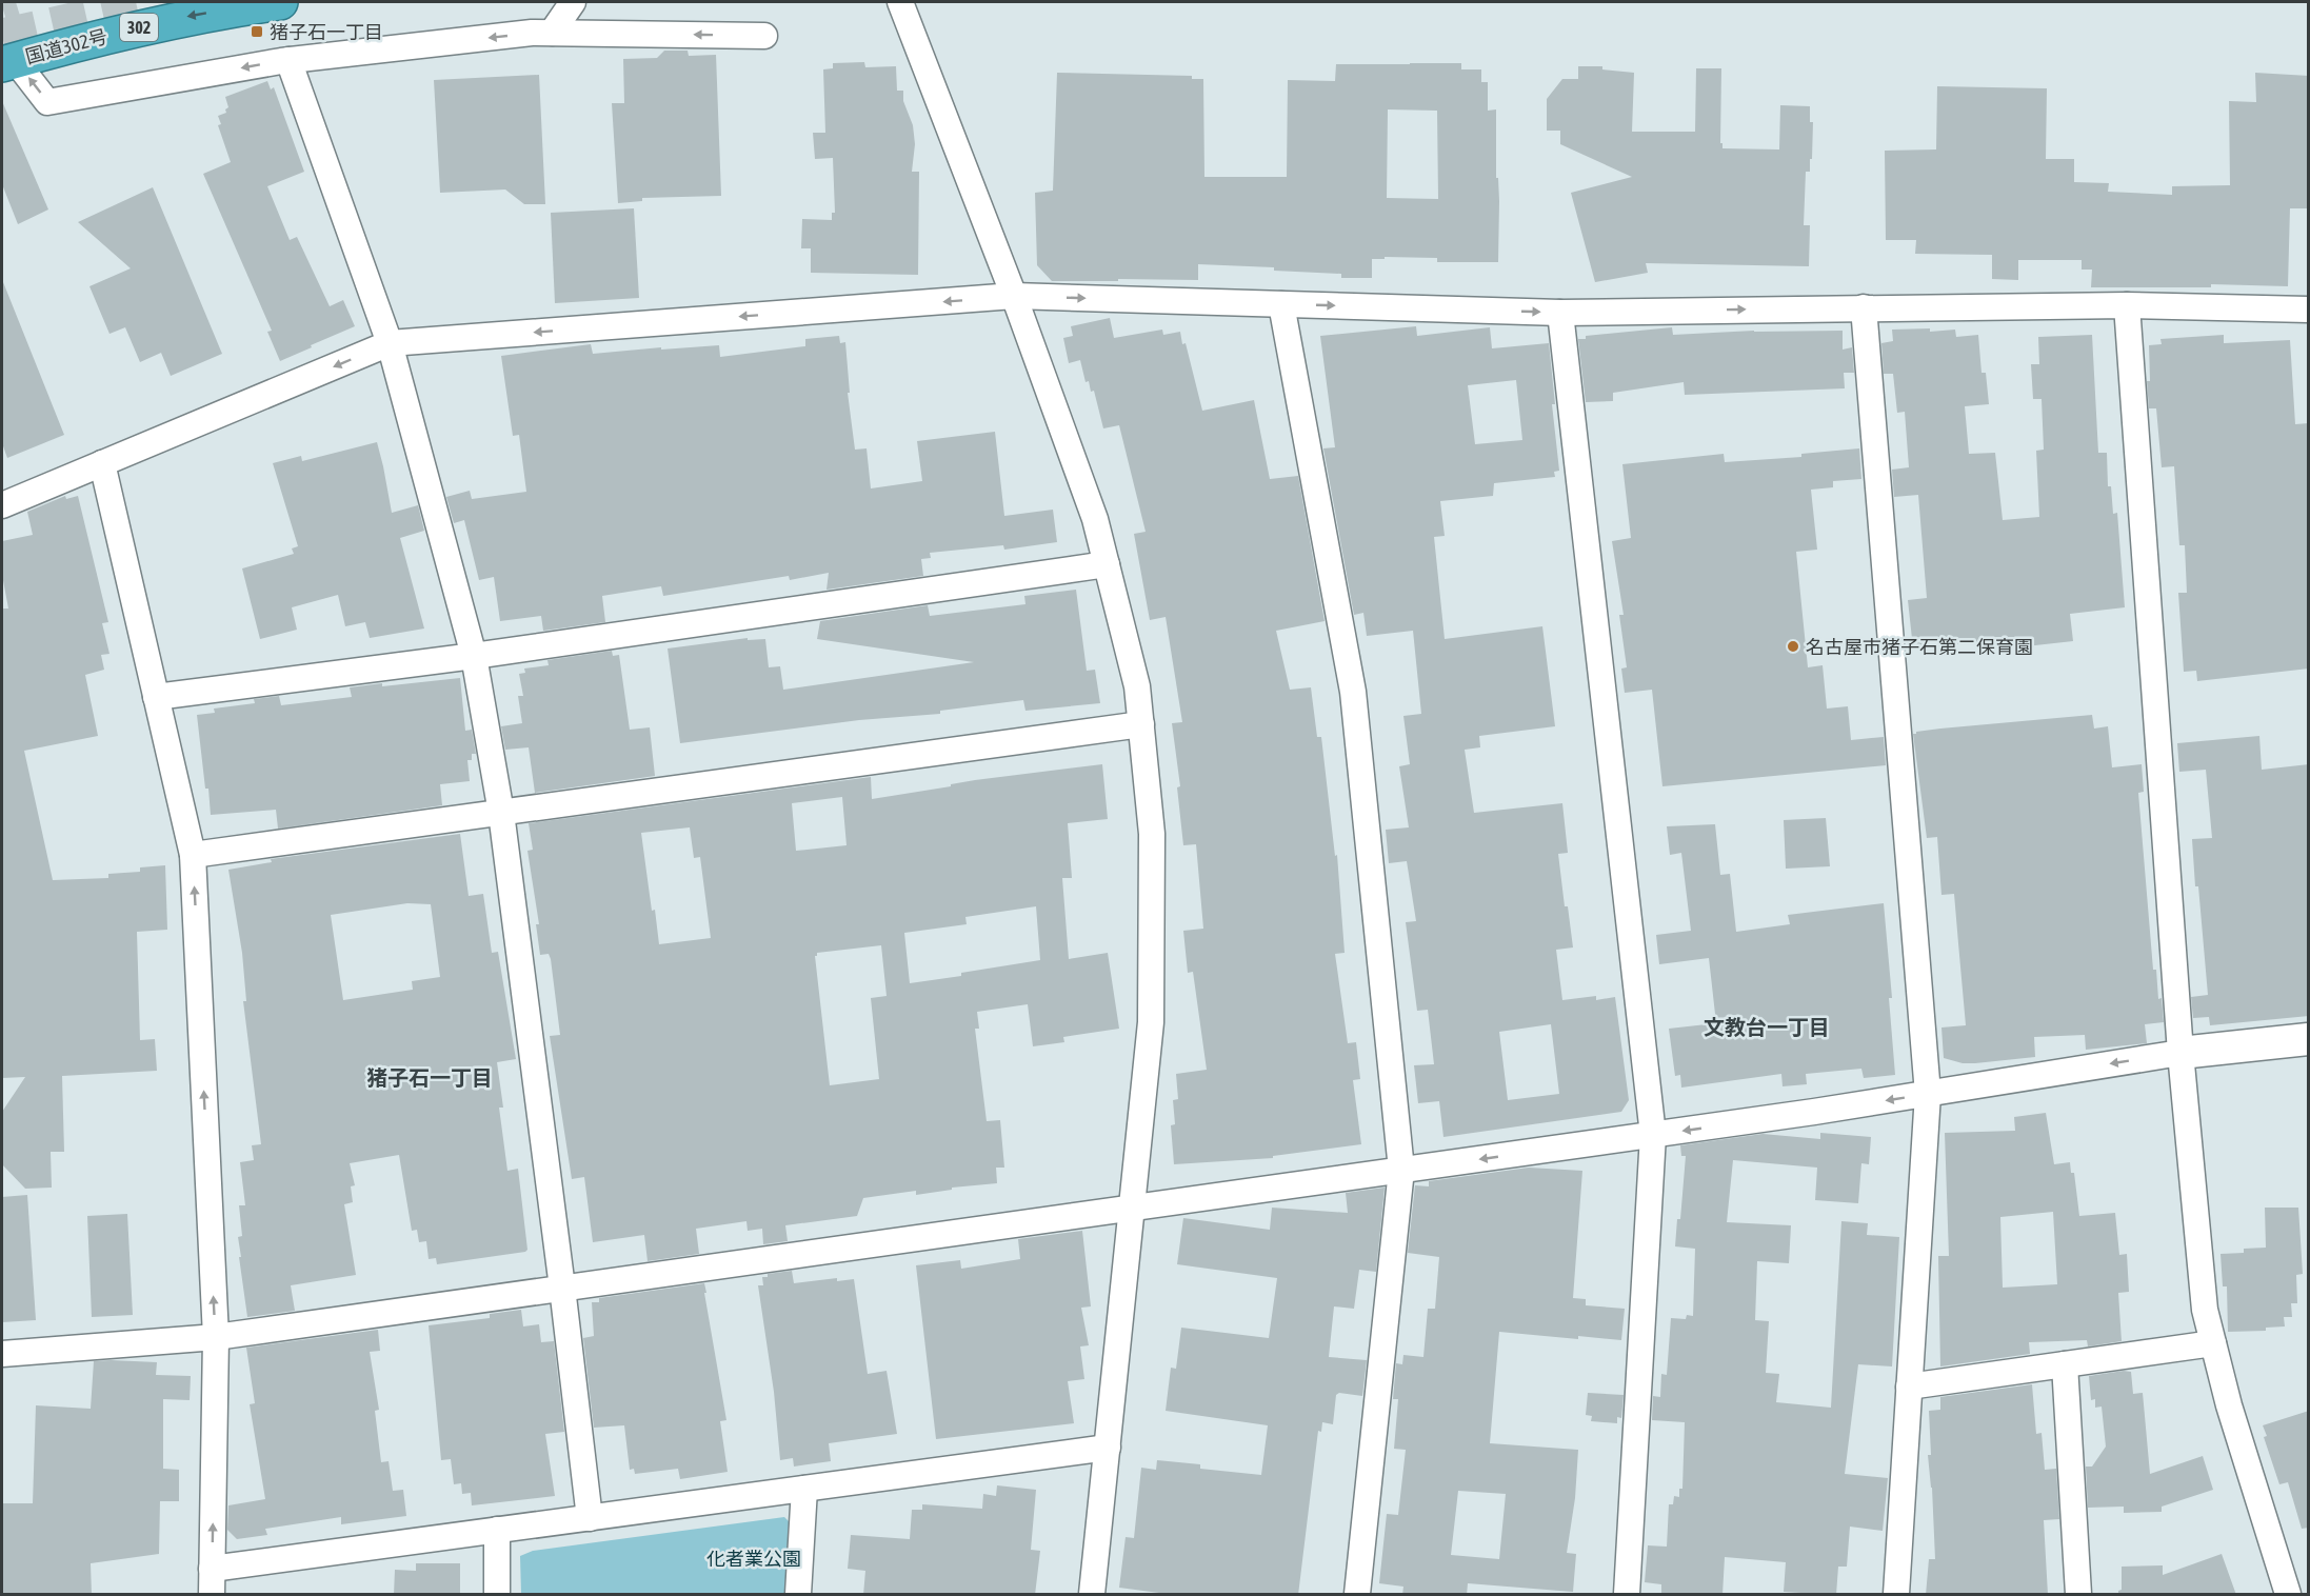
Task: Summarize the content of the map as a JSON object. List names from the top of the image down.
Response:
{
  "streets": {
    "highway": ["302", "国道302号"]
  },
  "one_way": ["国道302号"],
  "districts": ["文教台一丁目", "猪子石一丁目"],
  "parks": ["化者業公園"],
  "places": {
    "transit": ["猪子石一丁目"],
    "other": ["名古屋市猪子石第二保育園"]
  }
}
